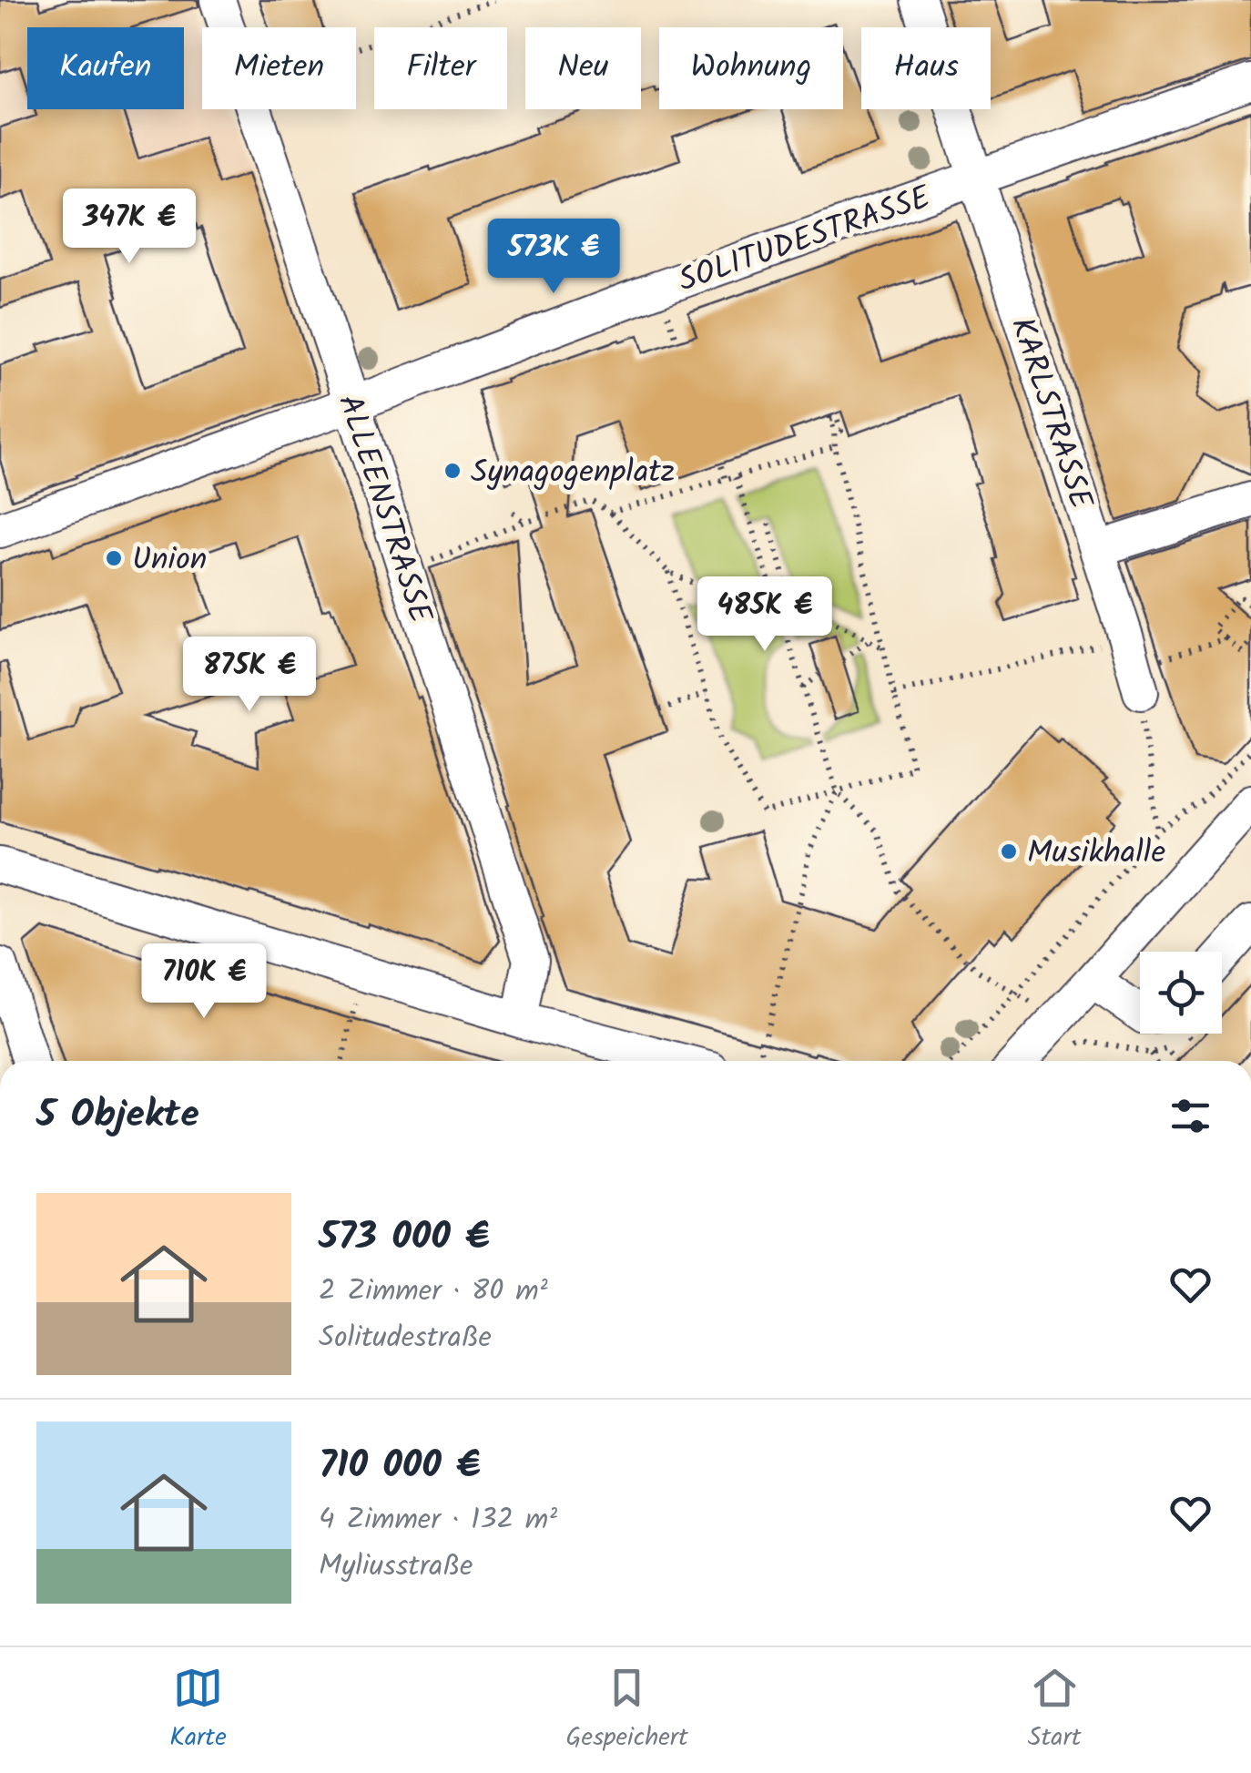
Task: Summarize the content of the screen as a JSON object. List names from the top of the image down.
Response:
{
  "streets": {
    "street": ["SOLITUDESTRASSE", "KARLSTRASSE", "ALLEENSTRASSE"]
  },
  "crossings": [
    ["SOLITUDESTRASSE", "KARLSTRASSE"],
    ["SOLITUDESTRASSE", "ALLEENSTRASSE"]
  ],
  "places": ["Synagogenplatz", "Union", "Musikhalle"],
  "page": {
    "chip": [
      "Kaufen",
      "Mieten",
      "Filter",
      "Neu",
      "Wohnung",
      "Haus"
    ],
    "price": [
      "347K €",
      "573K €",
      "485K €",
      "875K €",
      "710K €"
    ],
    "heading": "5 Objekte",
    "list": [
      {
        "name": "573 000 €",
        "note": "2 Zimmer · 80 m² · Solitudestraße"
      },
      {
        "name": "710 000 €",
        "note": "4 Zimmer · 132 m² · Myliusstraße"
      }
    ],
    "tabs": ["Karte", "Gespeichert", "Start"]
  }
}
